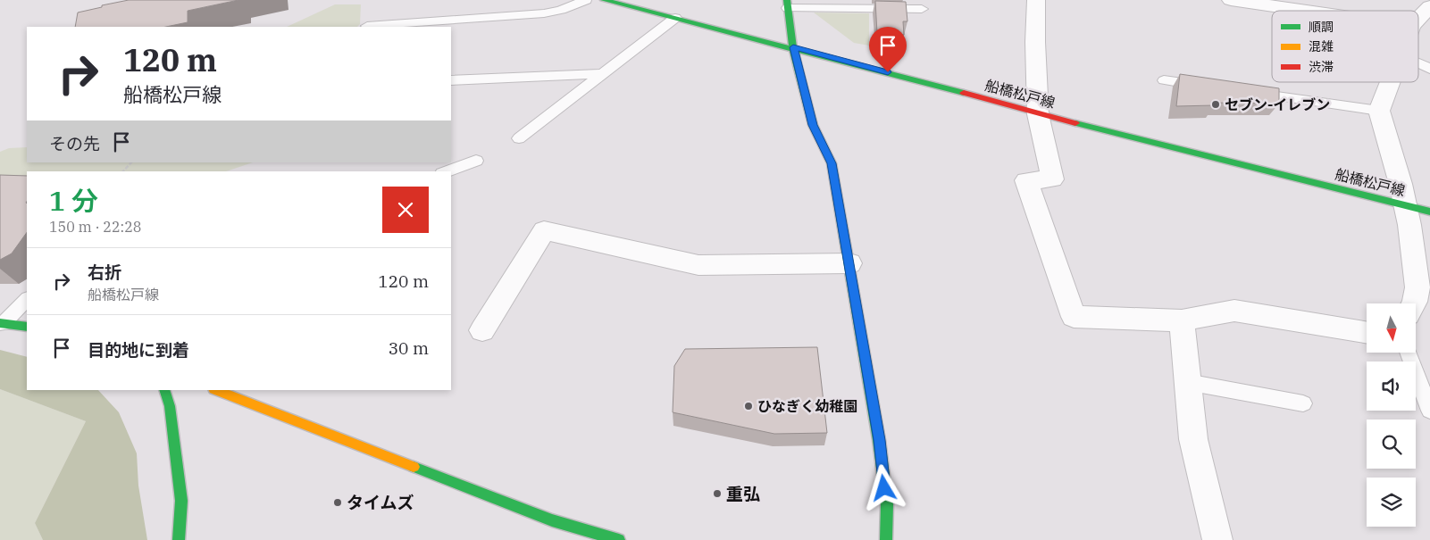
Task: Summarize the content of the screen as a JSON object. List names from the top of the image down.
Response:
{
  "streets": {
    "street": ["船橋松戸線"]
  },
  "places": [
    "セブン-イレブン",
    "ひなぎく幼稚園",
    "重弘",
    "タイムズ"
  ],
  "legend": ["順調", "混雑", "渋滞"],
  "north": "bottom",
  "page": {
    "turn": ["120 m", "船橋松戸線"],
    "then": "その先",
    "heading": ["1 分", "150 m · 22:28"],
    "list": [
      {
        "name": "右折",
        "note": "船橋松戸線",
        "value": "120 m"
      },
      {
        "name": "目的地に到着",
        "value": "30 m"
      }
    ]
  }
}
